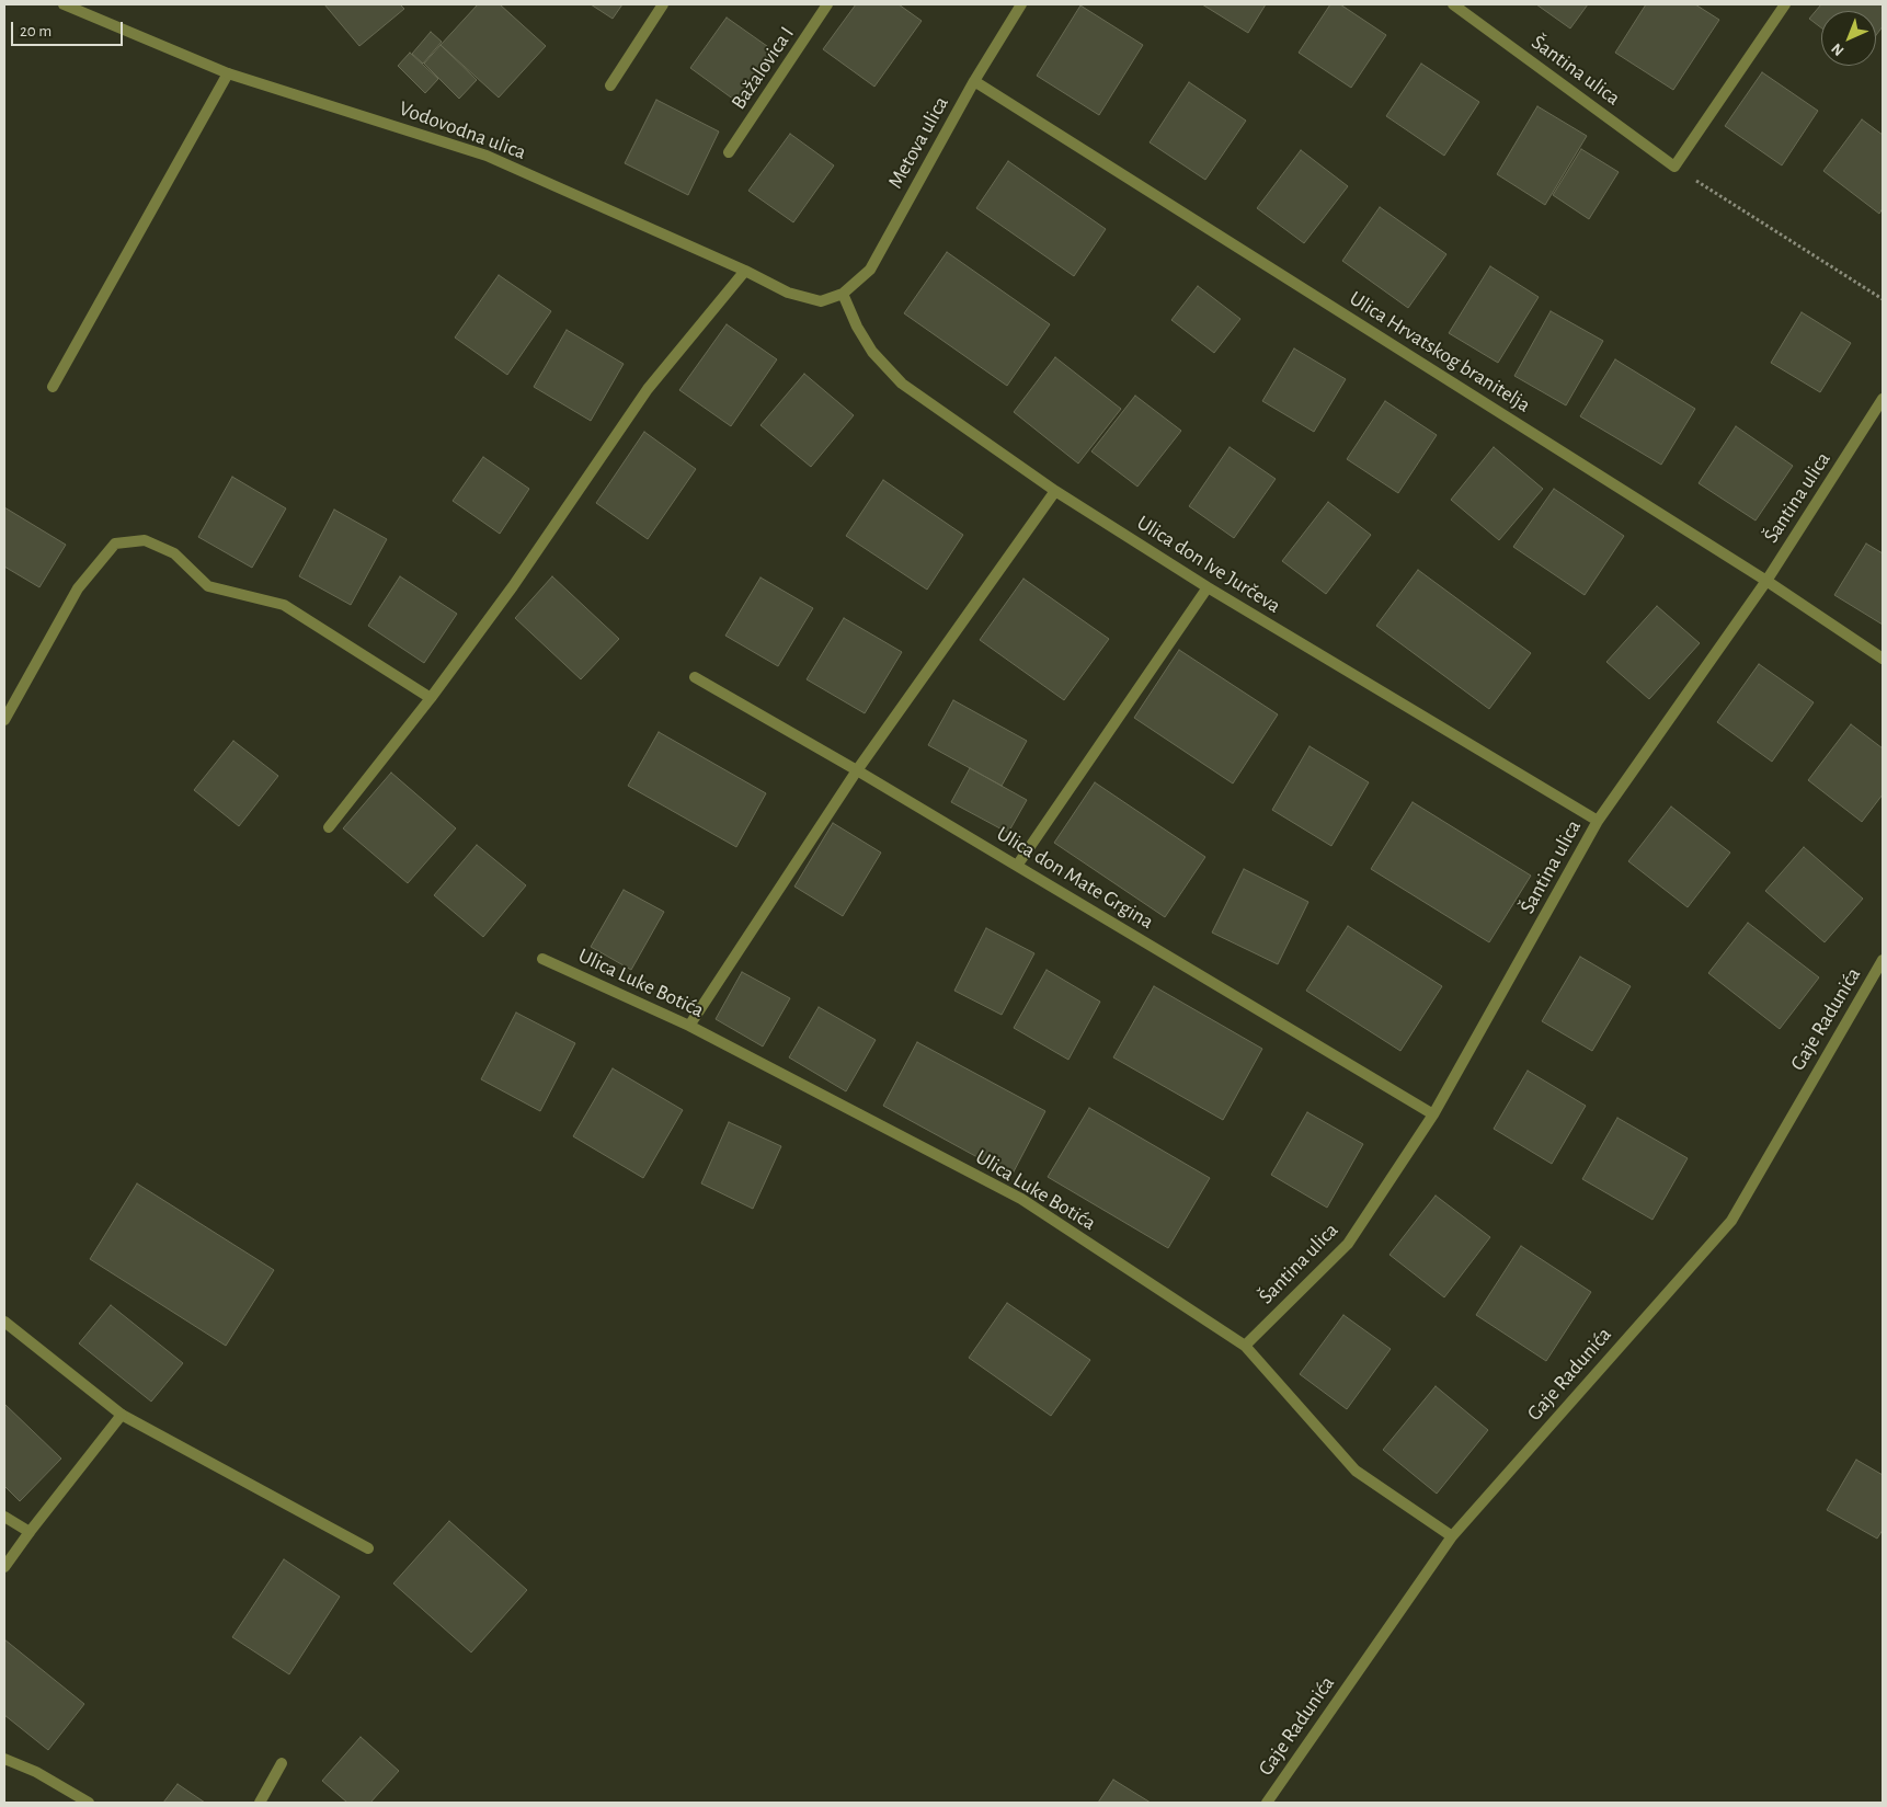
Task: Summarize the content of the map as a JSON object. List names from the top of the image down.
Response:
{
  "streets": {
    "street": [
      "Bažalovica I",
      "Šantina ulica",
      "Vodovodna ulica",
      "Metova ulica",
      "Ulica Hrvatskog branitelja",
      "Ulica don Ive Jurčeva",
      "Ulica don Mate Grgina",
      "Ulica Luke Botića",
      "Gaje Radunića"
    ]
  },
  "crossings": [
    ["Šantina ulica", "Ulica Hrvatskog branitelja"],
    ["Šantina ulica", "Ulica don Ive Jurčeva"],
    ["Šantina ulica", "Ulica don Mate Grgina"],
    ["Šantina ulica", "Ulica Luke Botića"],
    ["Vodovodna ulica", "Metova ulica"],
    ["Vodovodna ulica", "Ulica don Ive Jurčeva"],
    ["Metova ulica", "Ulica Hrvatskog branitelja"],
    ["Metova ulica", "Ulica don Ive Jurčeva"],
    ["Ulica Luke Botića", "Gaje Radunića"]
  ],
  "scale_bar": "20 m",
  "north": "bottom left"
}
